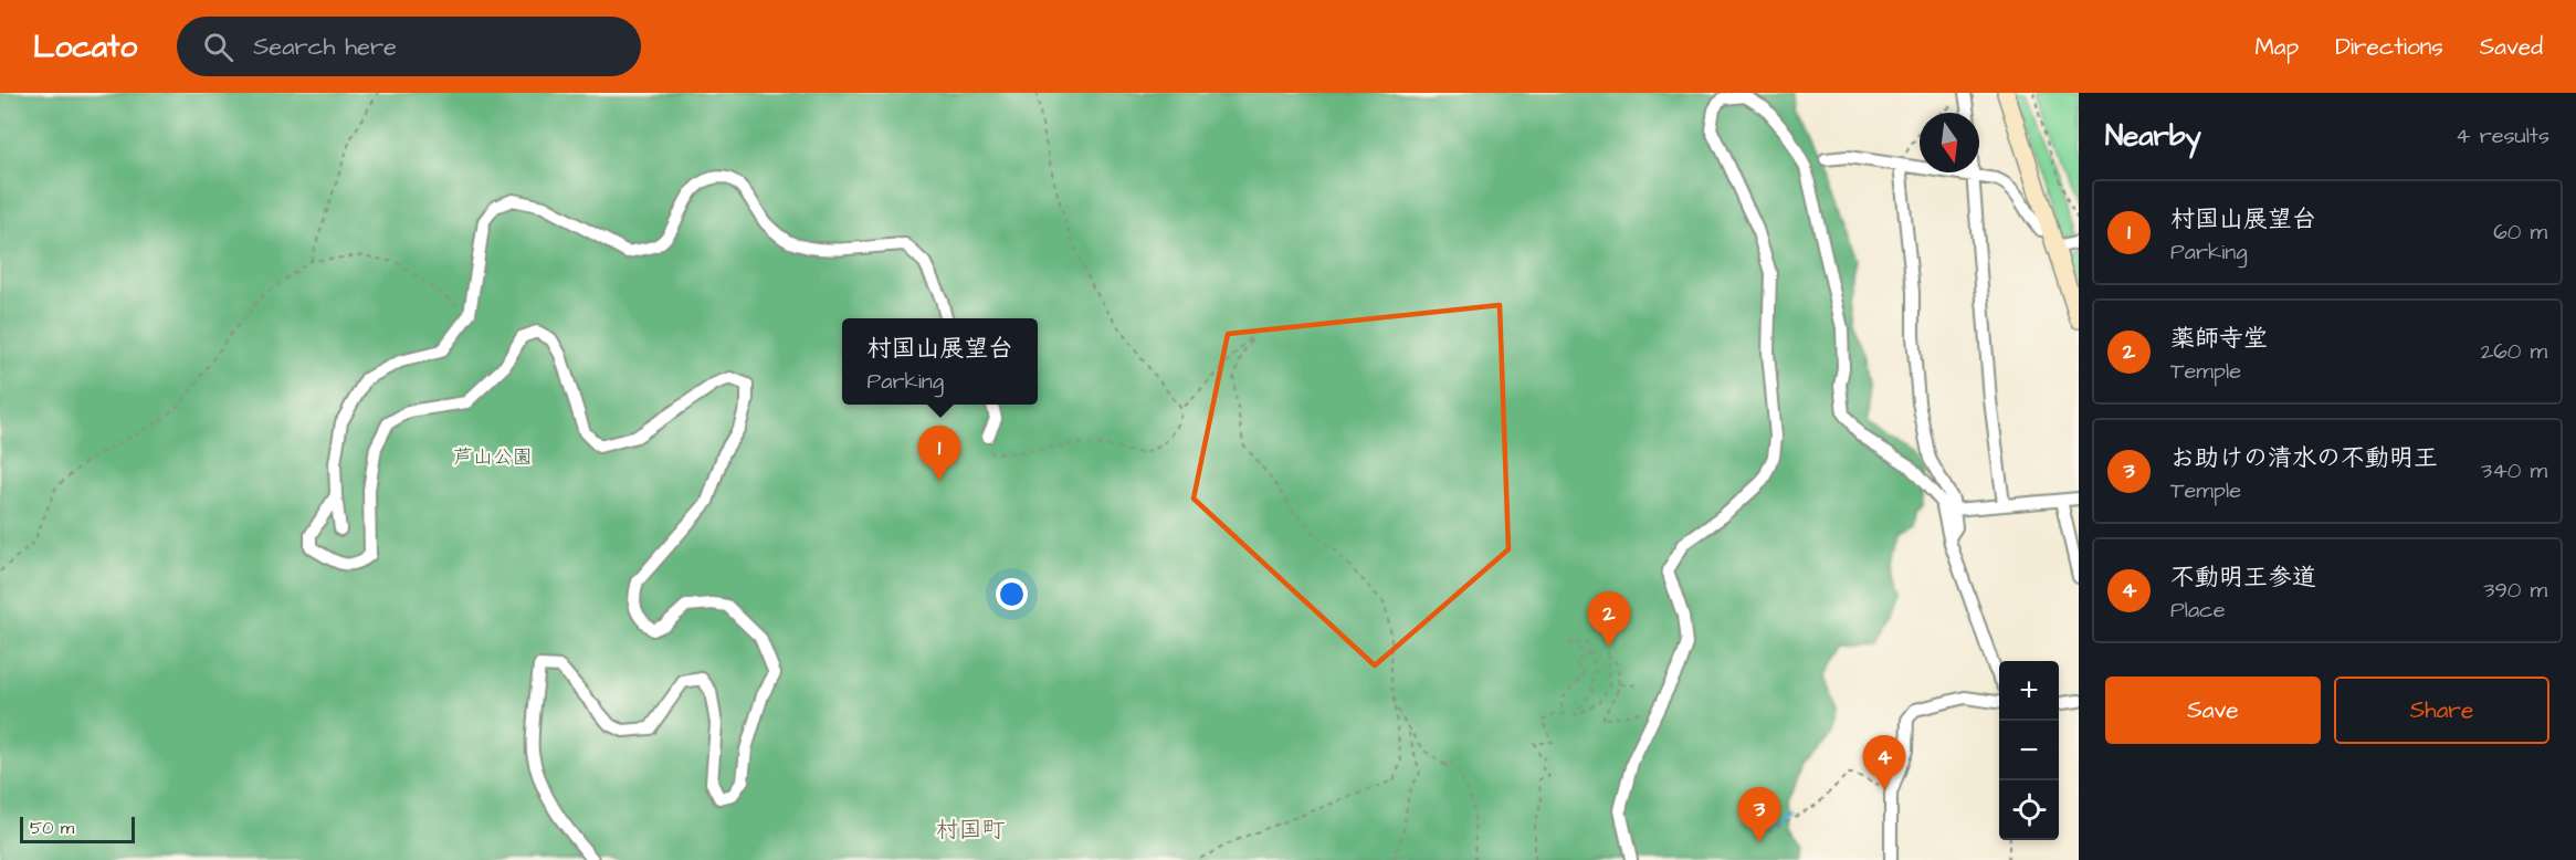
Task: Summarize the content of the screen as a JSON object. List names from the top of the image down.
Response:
{
  "districts": ["村国町"],
  "parks": ["芦山公園"],
  "scale_bar": "50 m",
  "north": "bottom",
  "page": {
    "header": "Locato",
    "search": "Search here",
    "nav": ["Map", "Directions", "Saved"],
    "heading": ["Nearby", "4 results"],
    "list": [
      {
        "mark": "1",
        "name": "村国山展望台",
        "note": "Parking",
        "value": "60 m"
      },
      {
        "mark": "2",
        "name": "薬師寺堂",
        "note": "Temple",
        "value": "260 m"
      },
      {
        "mark": "3",
        "name": "お助けの清水の不動明王",
        "note": "Temple",
        "value": "340 m"
      },
      {
        "mark": "4",
        "name": "不動明王参道",
        "note": "Place",
        "value": "390 m"
      }
    ],
    "popup": ["村国山展望台", "Parking"],
    "pins": [
      "1",
      "2",
      "4",
      "3"
    ],
    "buttons": ["Save", "Share"],
    "map_buttons": ["+", "−"],
    "scale": "50 m"
  }
}
